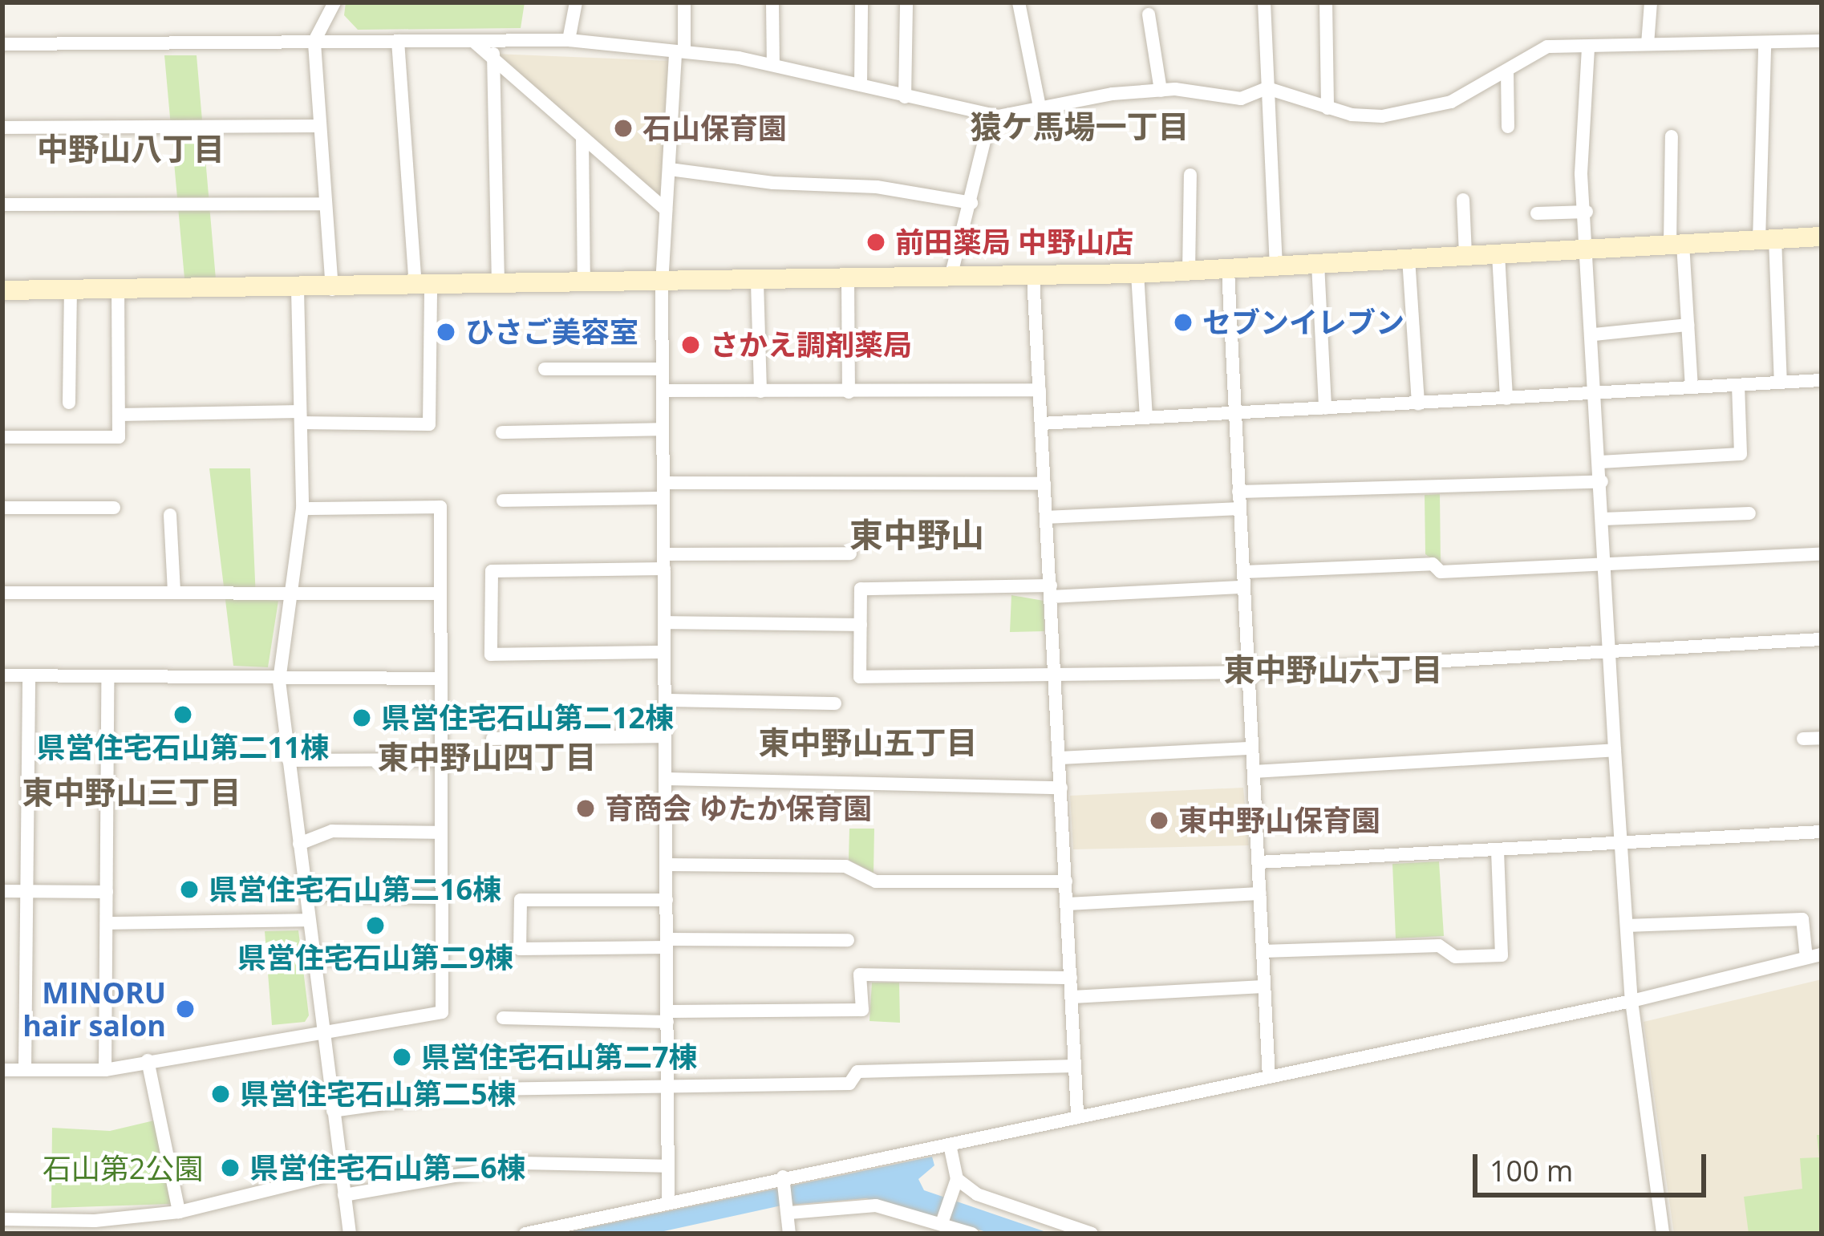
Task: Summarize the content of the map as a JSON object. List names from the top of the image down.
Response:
{
  "districts": [
    "猿ケ馬場一丁目",
    "中野山八丁目",
    "東中野山",
    "東中野山六丁目",
    "東中野山五丁目",
    "東中野山四丁目",
    "東中野山三丁目"
  ],
  "parks": ["石山第2公園"],
  "places": [
    "石山保育園",
    "前田薬局 中野山店",
    "セブンイレブン",
    "ひさご美容室",
    "さかえ調剤薬局",
    "県営住宅石山第二11棟",
    "県営住宅石山第二12棟",
    "育商会 ゆたか保育園",
    "東中野山保育園",
    "県営住宅石山第二16棟",
    "県営住宅石山第二9棟",
    "MINORU hair salon",
    "県営住宅石山第二7棟",
    "県営住宅石山第二5棟",
    "県営住宅石山第二6棟"
  ],
  "scale_bar": "100 m"
}
